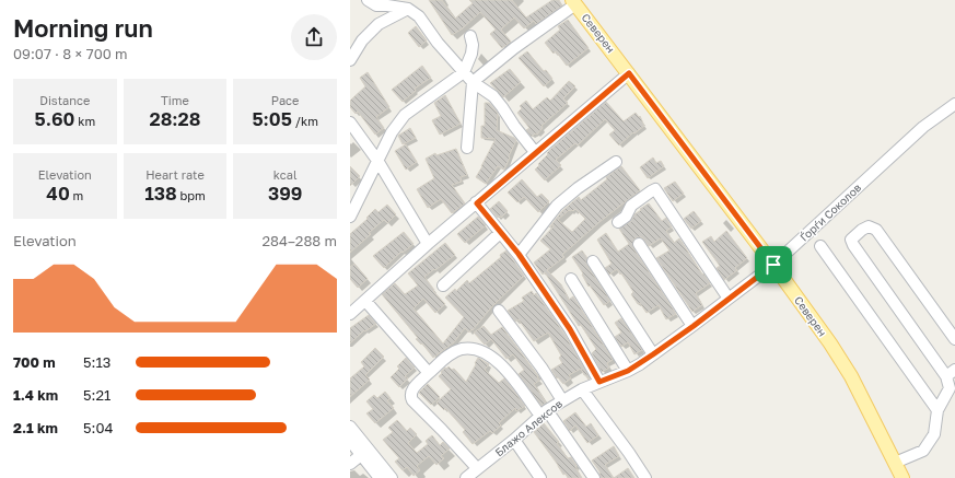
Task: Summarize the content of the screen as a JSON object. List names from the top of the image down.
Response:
{
  "streets": {
    "main road": ["Северен"],
    "street": ["Ѓорѓи Соколов", "Блажо Алексов"]
  },
  "crossings": [
    ["Северен", "Ѓорѓи Соколов"],
    ["Ѓорѓи Соколов", "Блажо Алексов"]
  ],
  "page": {
    "heading": ["Morning run", "09:07 · 8 × 700 m"],
    "stats": [
      ["Distance", "5.60 km"],
      ["Time", "28:28"],
      ["Pace", "5:05 /km"],
      ["Elevation", "40 m"],
      ["Heart rate", "138 bpm"],
      ["kcal", "399"]
    ],
    "chart": ["Elevation", "284–288 m"],
    "list": [
      {
        "name": "700 m",
        "note": "5:13"
      },
      {
        "name": "1.4 km",
        "note": "5:21"
      },
      {
        "name": "2.1 km",
        "note": "5:04"
      }
    ]
  }
}
